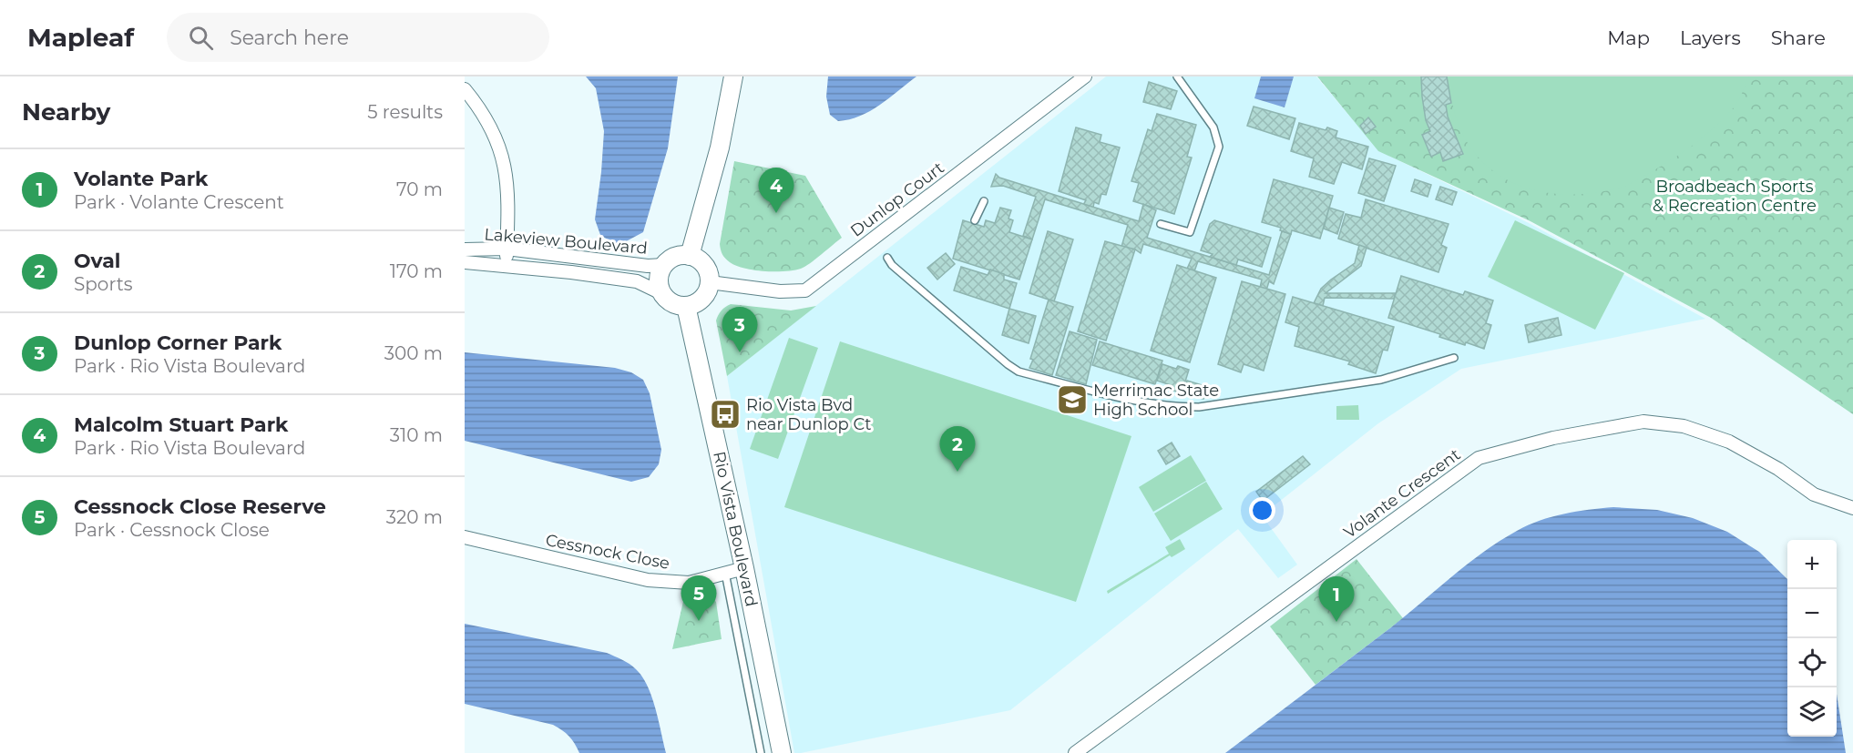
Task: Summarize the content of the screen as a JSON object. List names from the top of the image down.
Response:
{
  "streets": {
    "street": [
      "Dunlop Court",
      "Lakeview Boulevard",
      "Volante Crescent",
      "Rio Vista Boulevard",
      "Cessnock Close"
    ]
  },
  "crossings": [
    ["Dunlop Court", "Lakeview Boulevard"],
    ["Dunlop Court", "Rio Vista Boulevard"],
    ["Lakeview Boulevard", "Rio Vista Boulevard"],
    ["Rio Vista Boulevard", "Cessnock Close"]
  ],
  "parks": ["Broadbeach Sports & Recreation Centre"],
  "places": {
    "school or university": ["Merrimac State High School"],
    "bus stop": ["Rio Vista Bvd near Dunlop Ct"]
  },
  "page": {
    "header": "Mapleaf",
    "search": "Search here",
    "nav": ["Map", "Layers", "Share"],
    "heading": ["Nearby", "5 results"],
    "list": [
      {
        "mark": "1",
        "name": "Volante Park",
        "note": "Park · Volante Crescent",
        "value": "70 m"
      },
      {
        "mark": "2",
        "name": "Oval",
        "note": "Sports",
        "value": "170 m"
      },
      {
        "mark": "3",
        "name": "Dunlop Corner Park",
        "note": "Park · Rio Vista Boulevard",
        "value": "300 m"
      },
      {
        "mark": "4",
        "name": "Malcolm Stuart Park",
        "note": "Park · Rio Vista Boulevard",
        "value": "310 m"
      },
      {
        "mark": "5",
        "name": "Cessnock Close Reserve",
        "note": "Park · Cessnock Close",
        "value": "320 m"
      }
    ],
    "pins": [
      "4",
      "3",
      "2",
      "5",
      "1"
    ],
    "map_buttons": ["+", "−"]
  }
}
